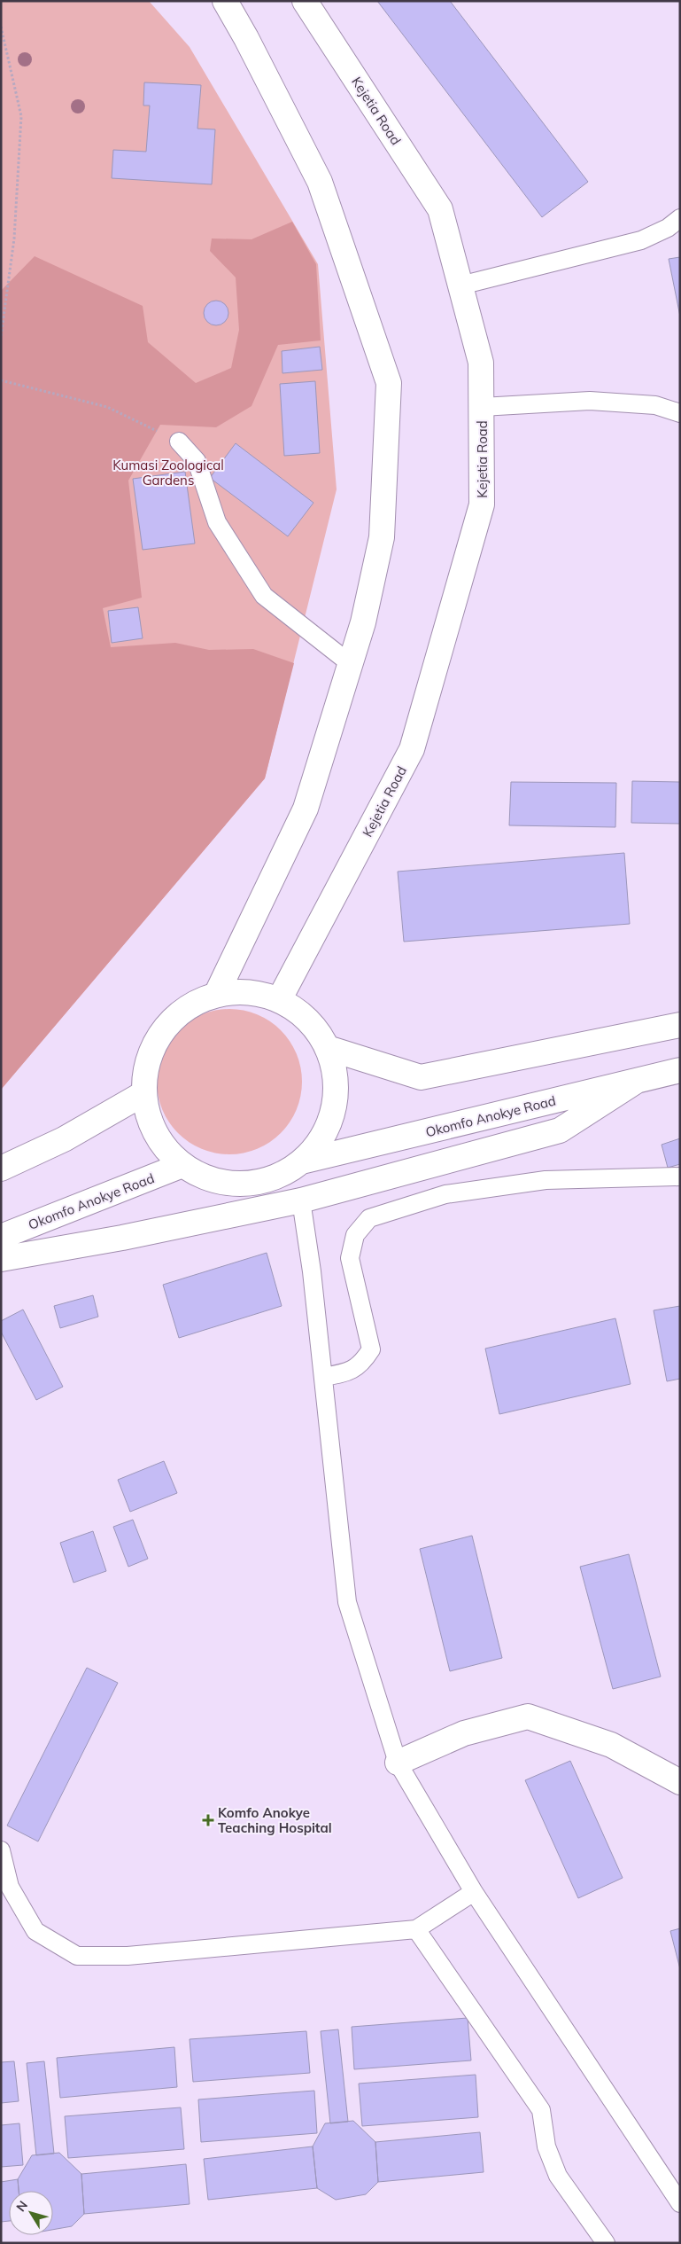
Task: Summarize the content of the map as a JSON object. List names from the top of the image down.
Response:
{
  "streets": {
    "main road": ["Kejetia Road", "Okomfo Anokye Road"]
  },
  "parks": ["Kumasi Zoological Gardens"],
  "places": {
    "health": ["Komfo Anokye Teaching Hospital"]
  },
  "north": "top left"
}
